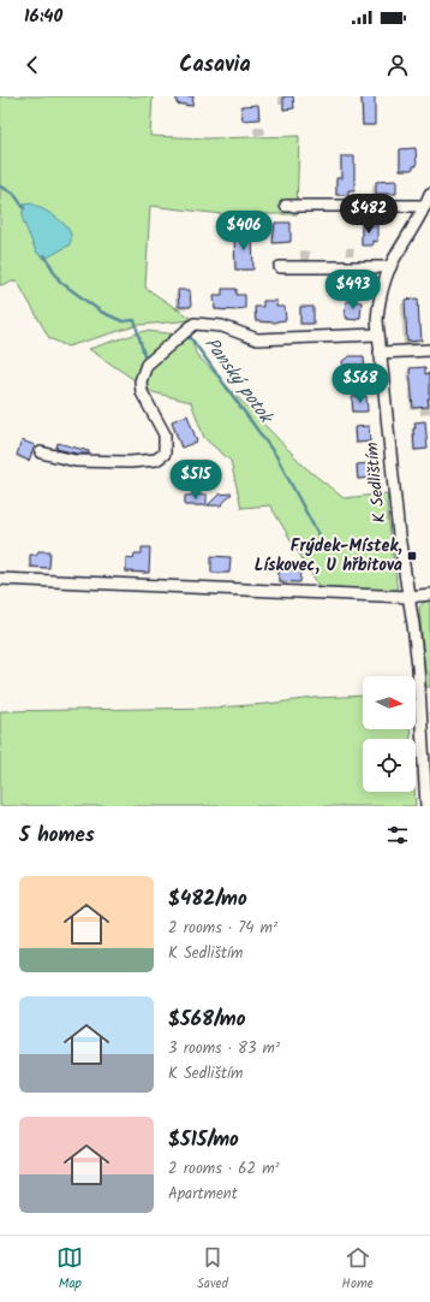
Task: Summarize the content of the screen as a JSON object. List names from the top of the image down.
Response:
{
  "streets": {
    "street": ["K Sedlištím"]
  },
  "water": ["Panský potok"],
  "places": {
    "transit": ["Frýdek-Místek, Lískovec, U hřbitova"]
  },
  "north": "right",
  "page": {
    "status": "16:40",
    "header": "Casavia",
    "price": [
      "$482",
      "$406",
      "$493",
      "$568",
      "$515"
    ],
    "heading": "5 homes",
    "list": [
      {
        "name": "$482/mo",
        "note": "2 rooms · 74 m² · K Sedlištím"
      },
      {
        "name": "$568/mo",
        "note": "3 rooms · 83 m² · K Sedlištím"
      },
      {
        "name": "$515/mo",
        "note": "2 rooms · 62 m² · Apartment"
      }
    ],
    "tabs": ["Map", "Saved", "Home"]
  }
}
